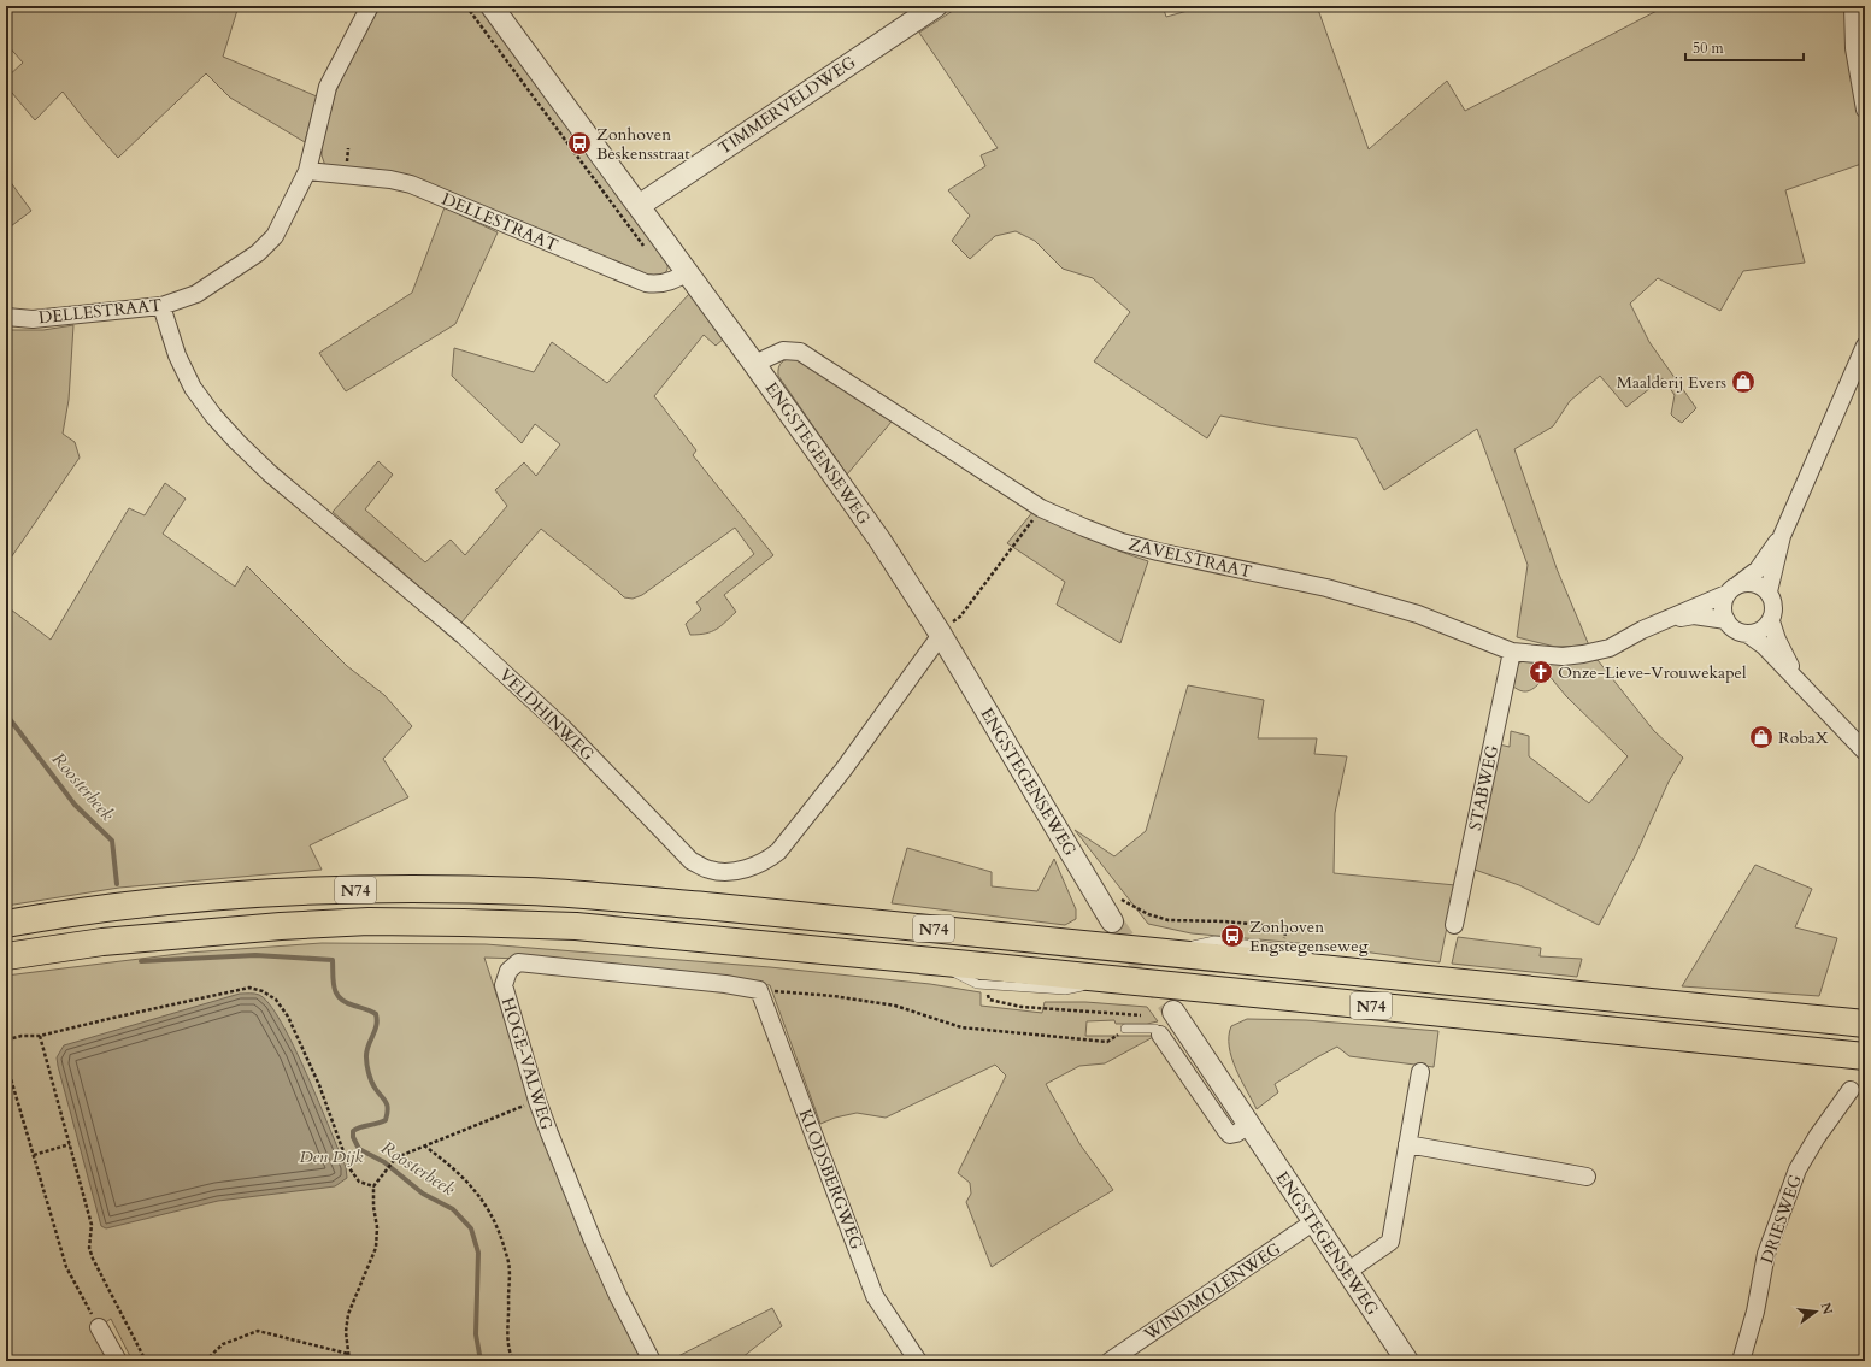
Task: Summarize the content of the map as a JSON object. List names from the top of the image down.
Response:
{
  "streets": {
    "highway": ["N74"],
    "street": [
      "TIMMERVELDWEG",
      "DELLESTRAAT",
      "ENGSTEGENSEWEG",
      "ZAVELSTRAAT",
      "VELDHINWEG",
      "STABWEG",
      "HOGE-VALWEG",
      "KLODSBERGWEG",
      "DRIESWEG",
      "WINDMOLENWEG"
    ]
  },
  "crossings": [
    ["TIMMERVELDWEG", "ENGSTEGENSEWEG"],
    ["DELLESTRAAT", "ENGSTEGENSEWEG"],
    ["DELLESTRAAT", "VELDHINWEG"],
    ["ENGSTEGENSEWEG", "ZAVELSTRAAT"],
    ["ENGSTEGENSEWEG", "VELDHINWEG"],
    ["ENGSTEGENSEWEG", "WINDMOLENWEG"],
    ["ZAVELSTRAAT", "STABWEG"],
    ["HOGE-VALWEG", "KLODSBERGWEG"]
  ],
  "water": ["Roosterbeek"],
  "parks": ["Den Dijk"],
  "places": {
    "bus stop": ["Zonhoven Beskensstraat", "Zonhoven Engstegenseweg"],
    "shop": ["Maalderij Evers", "RobaX"],
    "church": ["Onze-Lieve-Vrouwekapel"]
  },
  "scale_bar": "50 m",
  "north": "right"
}
